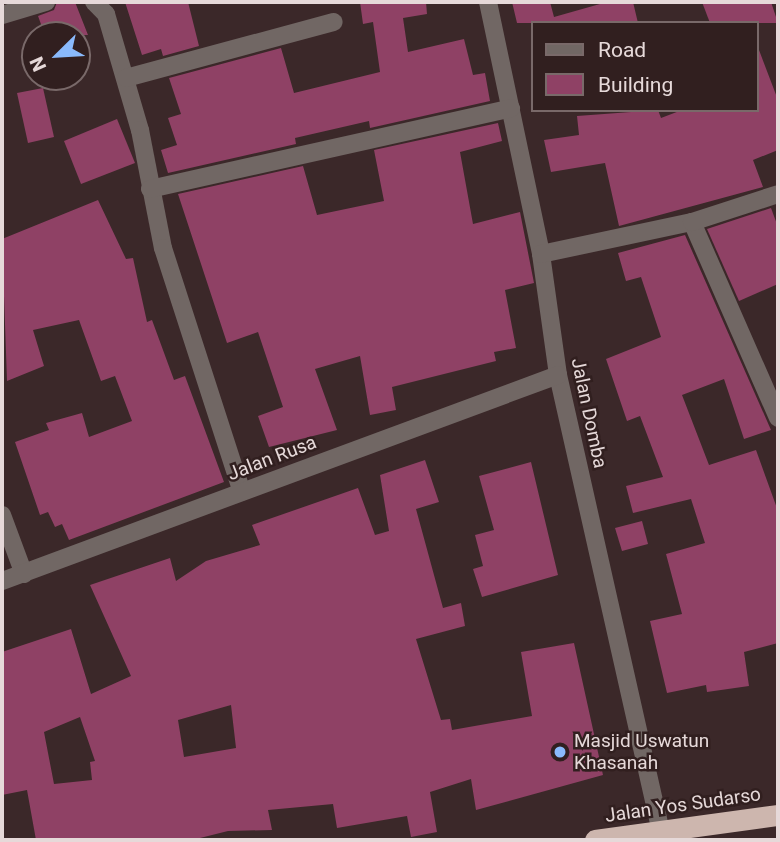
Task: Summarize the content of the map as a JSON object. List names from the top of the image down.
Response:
{
  "streets": {
    "highway": ["Jalan Yos Sudarso"],
    "street": ["Jalan Domba", "Jalan Rusa"]
  },
  "crossings": [
    ["Jalan Domba", "Jalan Rusa"],
    ["Jalan Domba", "Jalan Yos Sudarso"]
  ],
  "places": ["Masjid Uswatun Khasanah"],
  "legend": ["Road", "Building"],
  "north": "bottom left"
}
